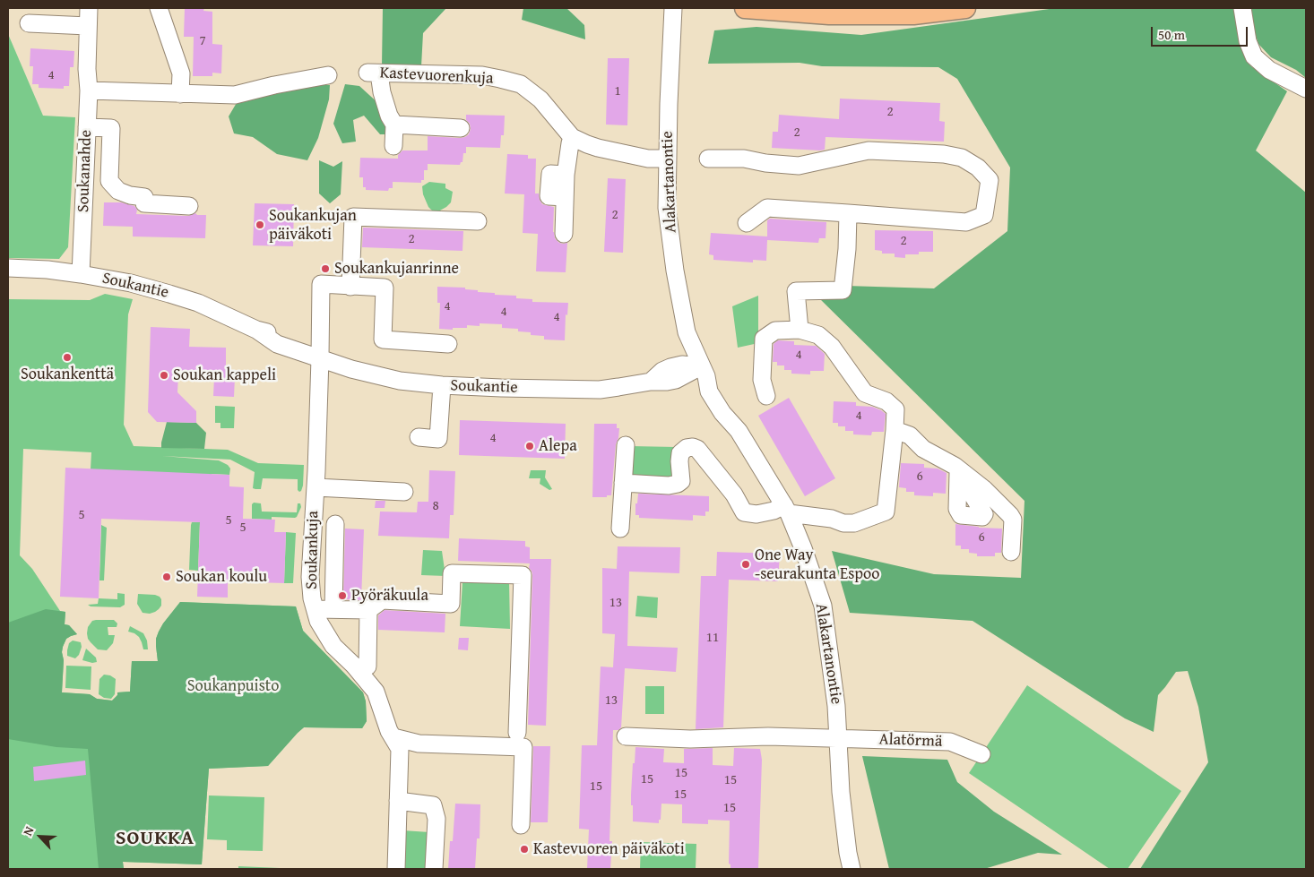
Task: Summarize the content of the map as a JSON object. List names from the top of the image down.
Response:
{
  "streets": {
    "street": [
      "Kastevuorenkuja",
      "Soukanahde",
      "Alakartanontie",
      "Soukantie",
      "Soukankuja",
      "Alatörmä"
    ]
  },
  "crossings": [
    ["Kastevuorenkuja", "Alakartanontie"],
    ["Soukanahde", "Soukantie"],
    ["Alakartanontie", "Soukantie"],
    ["Alakartanontie", "Alatörmä"],
    ["Soukantie", "Soukankuja"]
  ],
  "districts": ["SOUKKA"],
  "parks": ["Soukanpuisto"],
  "places": [
    "Soukankujan päiväkoti",
    "Soukankujanrinne",
    "Soukankenttä",
    "Soukan kappeli",
    "Alepa",
    "One Way -seurakunta Espoo",
    "Soukan koulu",
    "Pyöräkuula",
    "Kastevuoren päiväkoti"
  ],
  "house_numbers": [
    "7",
    "4",
    "1",
    "2",
    "2",
    "2",
    "2",
    "2",
    "4",
    "4",
    "4",
    "4",
    "4",
    "4",
    "6",
    "8",
    "5",
    "5",
    "5",
    "6",
    "13",
    "11",
    "13",
    "15",
    "15",
    "15",
    "15",
    "15",
    "15"
  ],
  "scale_bar": "50 m",
  "north": "top left"
}
